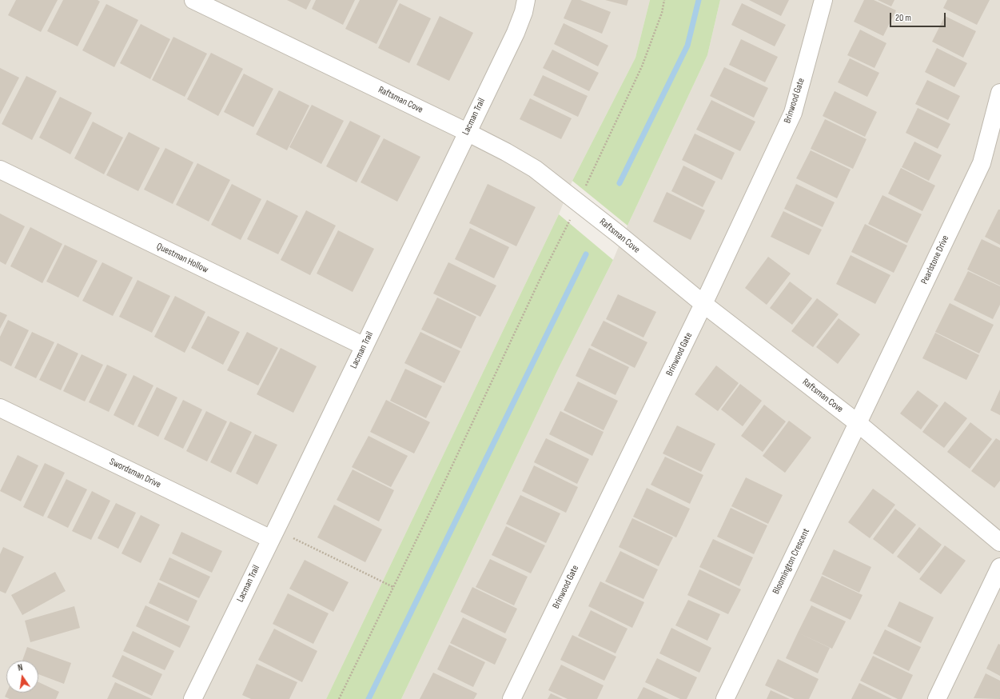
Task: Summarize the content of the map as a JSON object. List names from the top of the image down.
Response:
{
  "streets": {
    "street": [
      "Raftsman Cove",
      "Brinwood Gate",
      "Lacman Trail",
      "Questman Hollow",
      "Pearlstone Drive",
      "Swordsman Drive",
      "Bloomington Crescent"
    ]
  },
  "crossings": [
    ["Raftsman Cove", "Brinwood Gate"],
    ["Raftsman Cove", "Lacman Trail"],
    ["Raftsman Cove", "Pearlstone Drive"],
    ["Raftsman Cove", "Bloomington Crescent"],
    ["Lacman Trail", "Questman Hollow"],
    ["Lacman Trail", "Swordsman Drive"],
    ["Pearlstone Drive", "Bloomington Crescent"]
  ],
  "scale_bar": "20 m",
  "north": "top"
}
